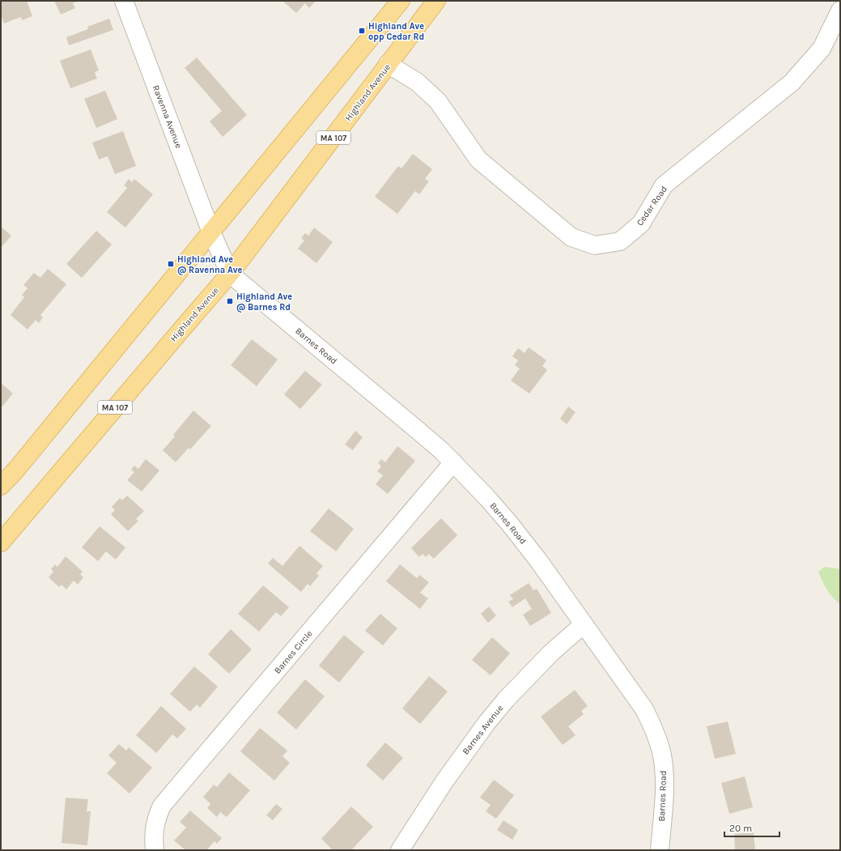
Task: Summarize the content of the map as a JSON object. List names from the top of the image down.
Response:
{
  "streets": {
    "main road": ["Highland Avenue", "MA 107"],
    "street": [
      "Ravenna Avenue",
      "Cedar Road",
      "Barnes Road",
      "Barnes Circle",
      "Barnes Avenue"
    ]
  },
  "crossings": [
    ["Highland Avenue", "Ravenna Avenue"],
    ["Highland Avenue", "Cedar Road"],
    ["Highland Avenue", "Barnes Road"],
    ["Ravenna Avenue", "Barnes Road"],
    ["Barnes Road", "Barnes Circle"],
    ["Barnes Road", "Barnes Avenue"]
  ],
  "places": {
    "transit": ["Highland Ave opp Cedar Rd", "Highland Ave @ Ravenna Ave", "Highland Ave @ Barnes Rd"]
  },
  "scale_bar": "20 m"
}
